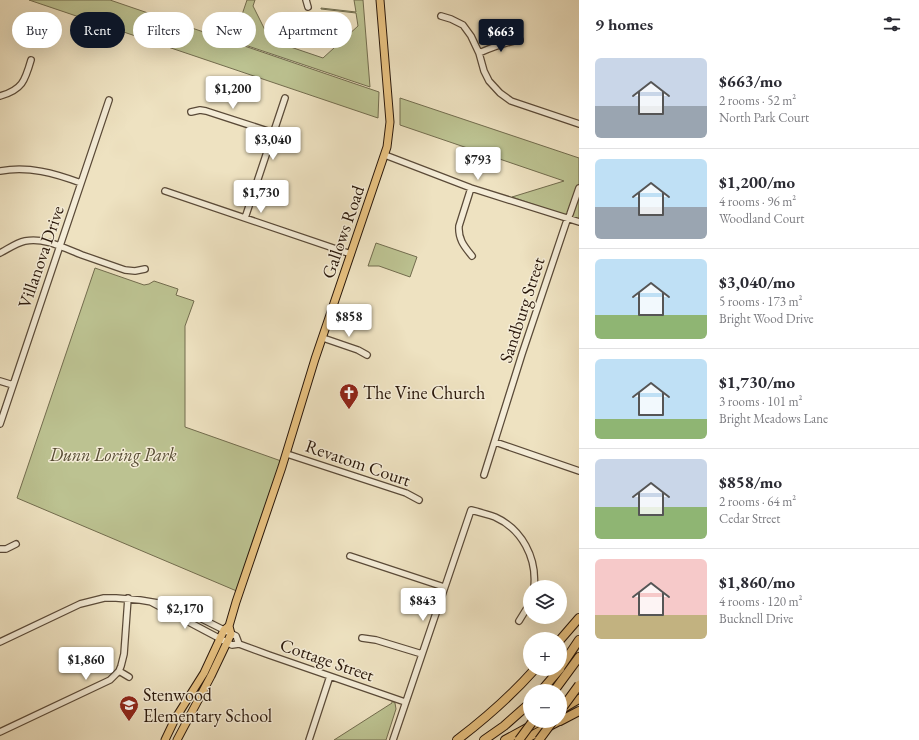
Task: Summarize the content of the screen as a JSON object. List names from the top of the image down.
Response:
{
  "streets": {
    "main road": ["Gallows Road"],
    "street": [
      "Villanova Drive",
      "Sandburg Street",
      "Revatom Court",
      "Cottage Street"
    ]
  },
  "crossings": [
    ["Gallows Road", "Revatom Court"],
    ["Gallows Road", "Cottage Street"]
  ],
  "parks": ["Dunn Loring Park"],
  "places": {
    "church": ["The Vine Church"],
    "school or university": ["Stenwood Elementary School"]
  },
  "page": {
    "heading": "9 homes",
    "chip": [
      "Buy",
      "Rent",
      "Filters",
      "New",
      "Apartment"
    ],
    "price": [
      "$663",
      "$1,200",
      "$3,040",
      "$793",
      "$1,730",
      "$858",
      "$843",
      "$2,170",
      "$1,860"
    ],
    "list": [
      {
        "name": "$663/mo",
        "note": "2 rooms · 52 m² · North Park Court"
      },
      {
        "name": "$1,200/mo",
        "note": "4 rooms · 96 m² · Woodland Court"
      },
      {
        "name": "$3,040/mo",
        "note": "5 rooms · 173 m² · Bright Wood Drive"
      },
      {
        "name": "$1,730/mo",
        "note": "3 rooms · 101 m² · Bright Meadows Lane"
      },
      {
        "name": "$858/mo",
        "note": "2 rooms · 64 m² · Cedar Street"
      },
      {
        "name": "$1,860/mo",
        "note": "4 rooms · 120 m² · Bucknell Drive"
      }
    ],
    "map_buttons": ["+", "−"]
  }
}
